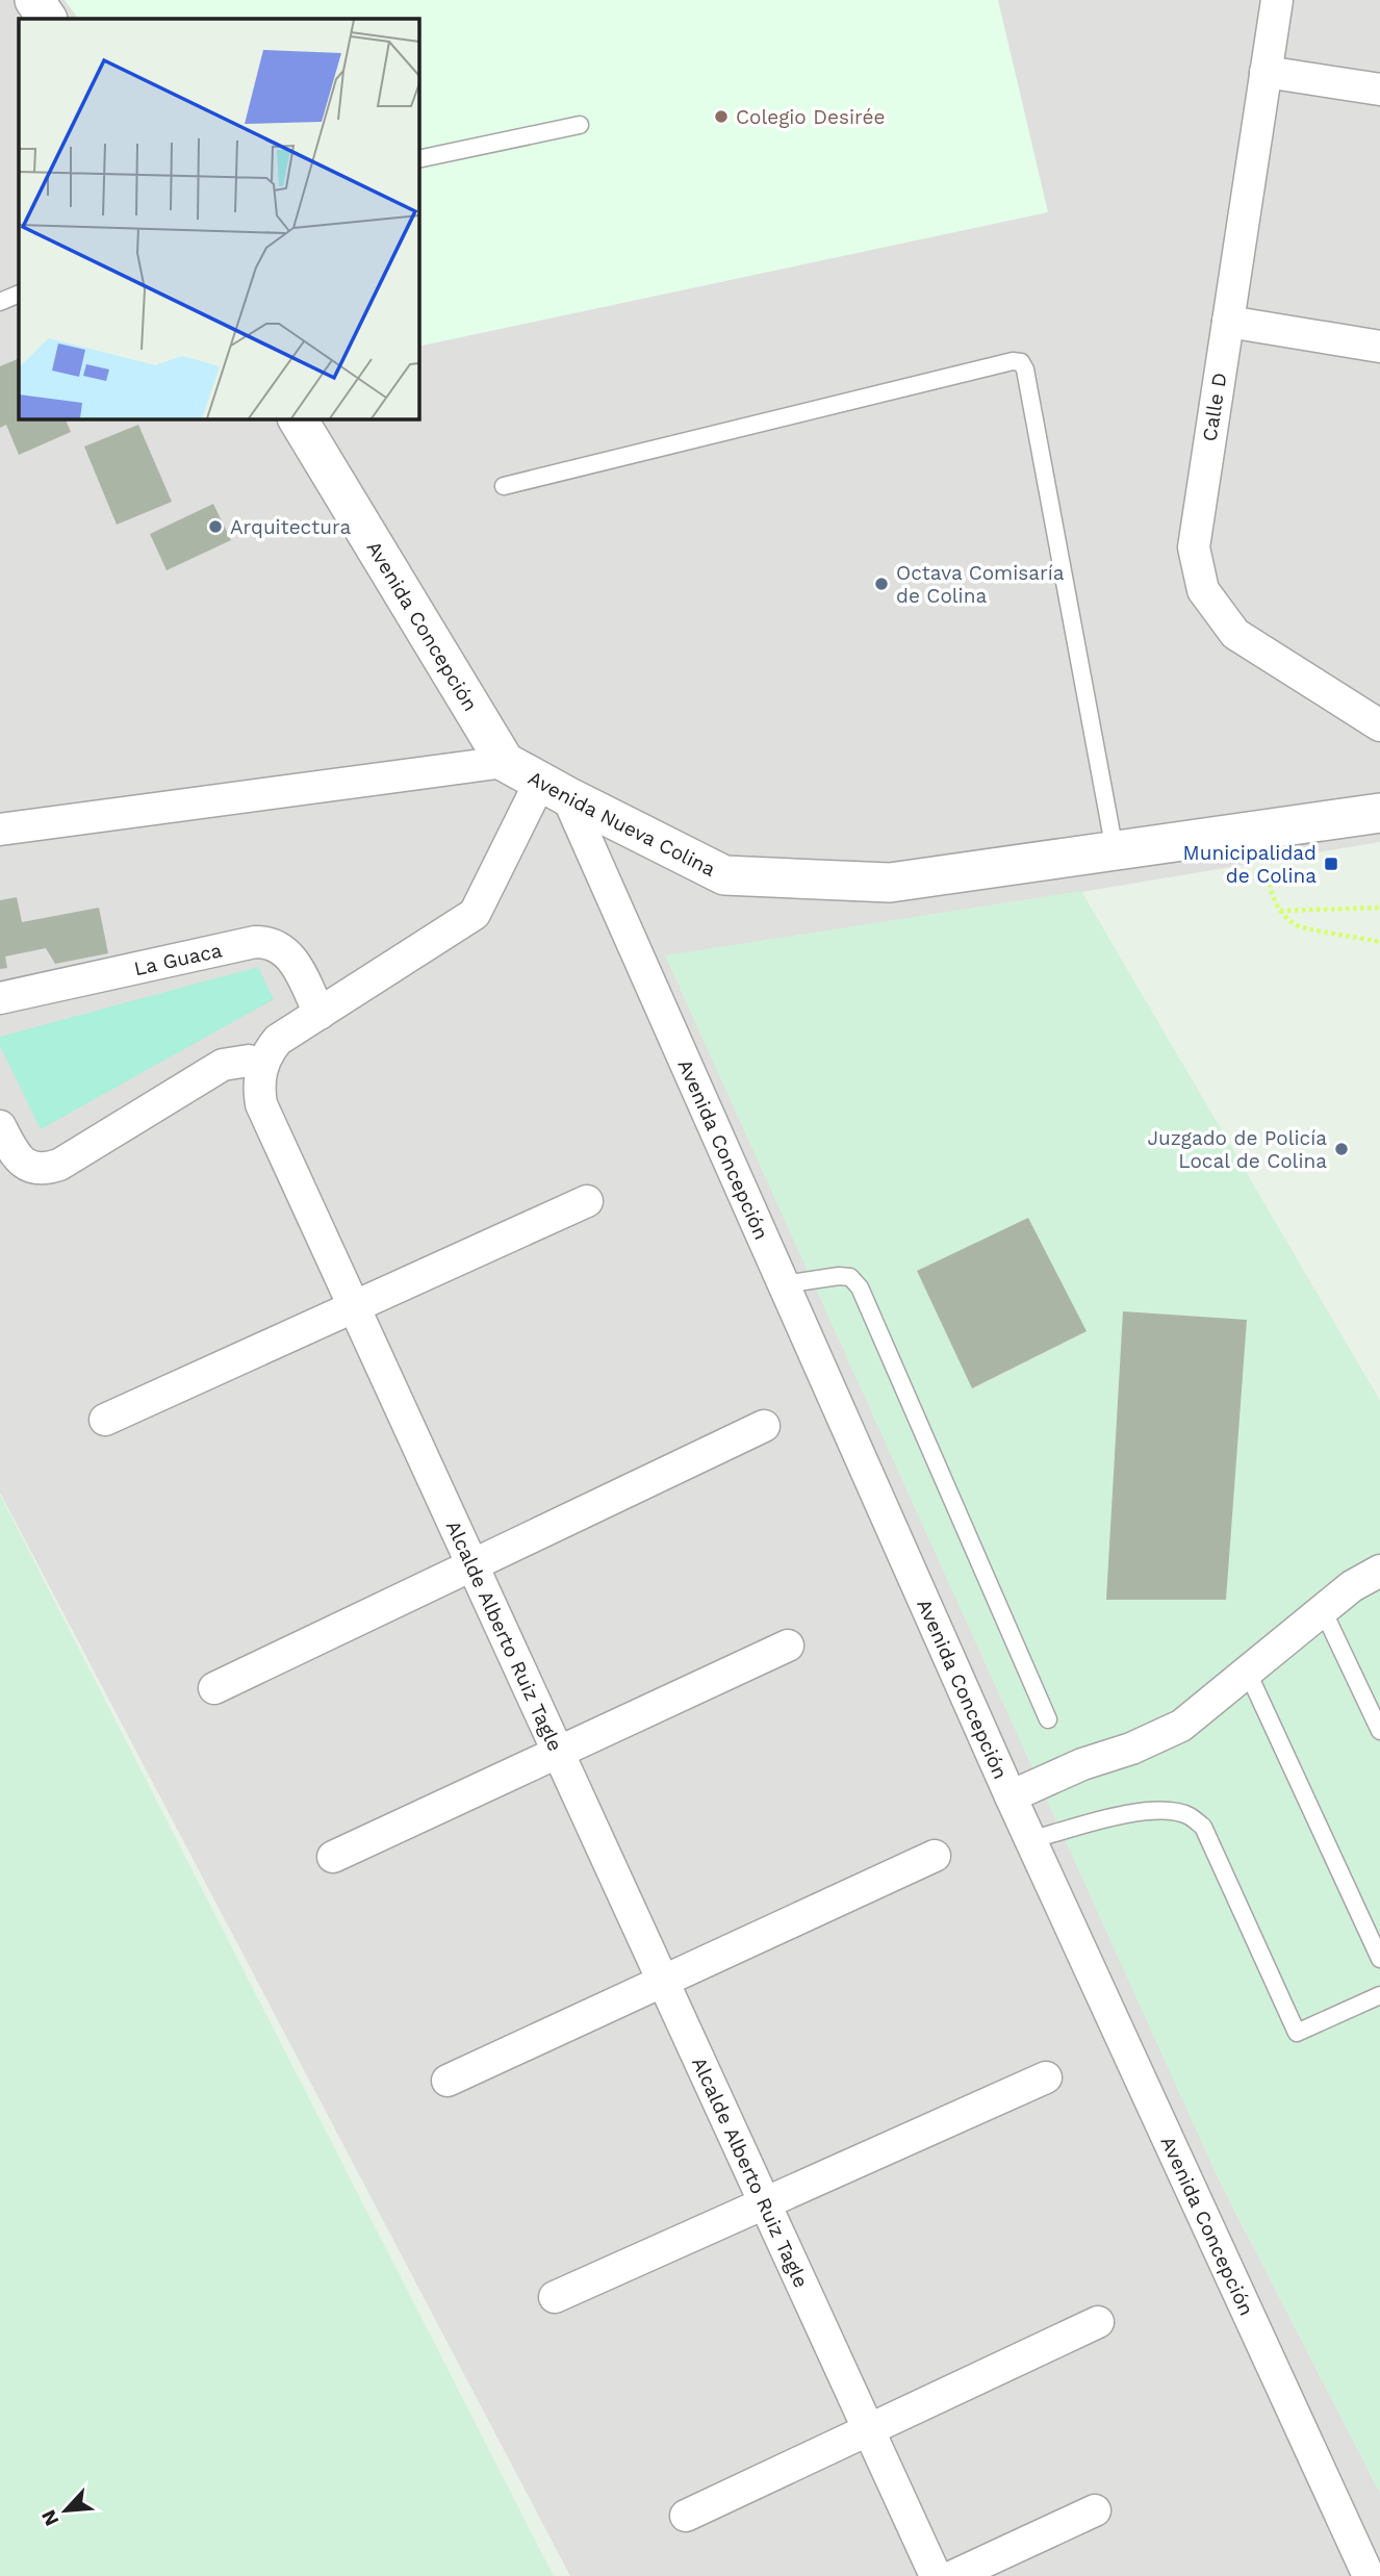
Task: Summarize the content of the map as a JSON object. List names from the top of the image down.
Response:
{
  "streets": {
    "street": [
      "Calle D",
      "Avenida Concepción",
      "Avenida Nueva Colina",
      "La Guaca",
      "Alcalde Alberto Ruiz Tagle"
    ]
  },
  "crossings": [
    ["Avenida Concepción", "Avenida Nueva Colina"]
  ],
  "places": {
    "other": [
      "Colegio Desirée",
      "Arquitectura",
      "Octava Comisaría de Colina",
      "Juzgado de Policía Local de Colina"
    ],
    "transit": ["Municipalidad de Colina"]
  },
  "north": "bottom left"
}
